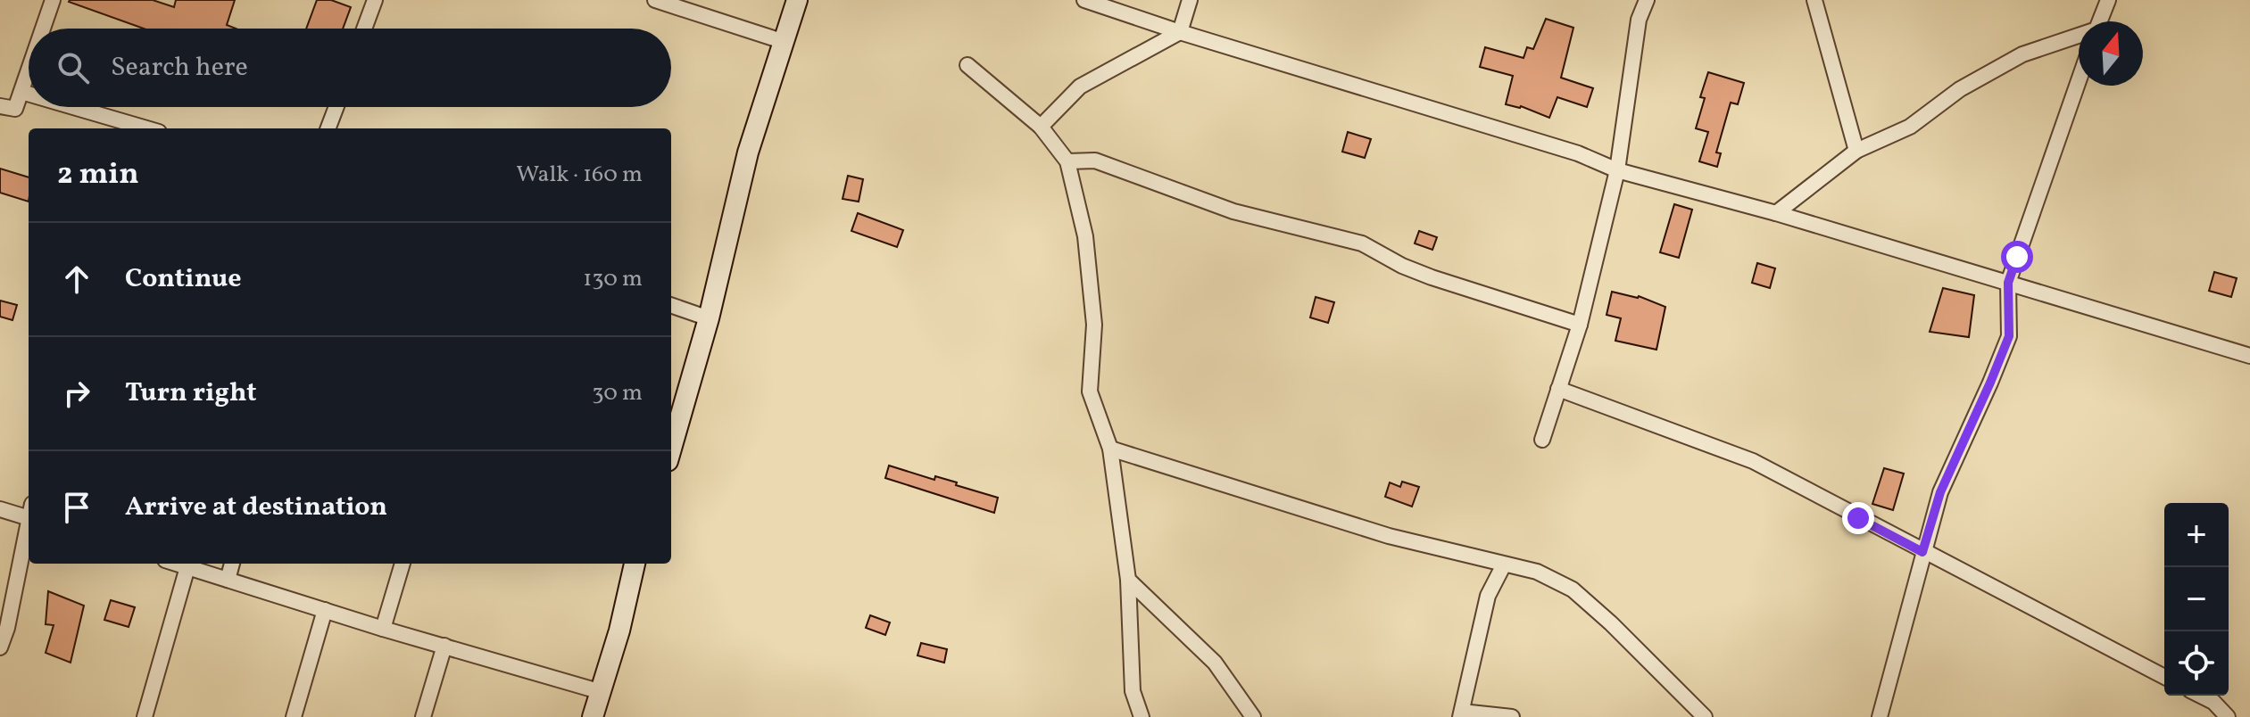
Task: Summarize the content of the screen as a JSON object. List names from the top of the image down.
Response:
{
  "north": "top",
  "page": {
    "search": "Search here",
    "heading": ["2 min", "Walk · 160 m"],
    "list": [
      ["Continue", "130 m"],
      ["Turn right", "30 m"],
      "Arrive at destination"
    ],
    "map_buttons": ["+", "−"]
  }
}
